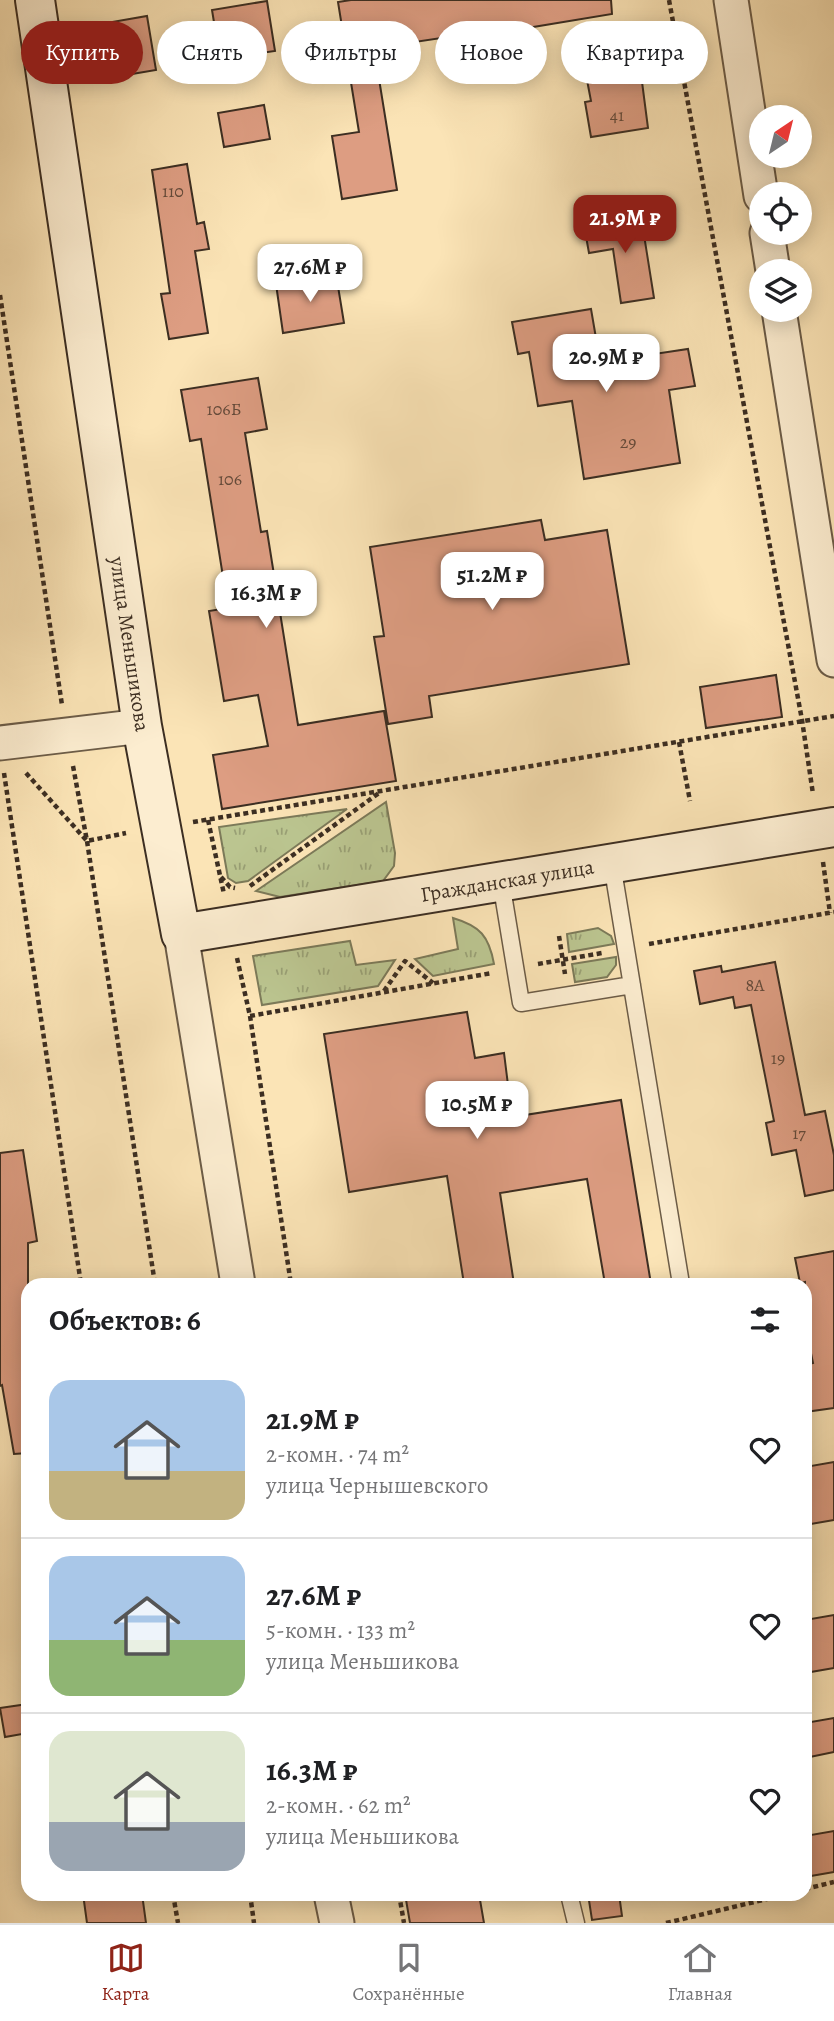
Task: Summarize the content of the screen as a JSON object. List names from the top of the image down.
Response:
{
  "streets": {
    "main road": ["улица Меньшикова", "Гражданская улица"]
  },
  "crossings": [
    ["улица Меньшикова", "Гражданская улица"]
  ],
  "house_numbers": [
    "41",
    "110",
    "106Б",
    "29",
    "106",
    "8А",
    "19",
    "17"
  ],
  "north": "top right",
  "page": {
    "chip": [
      "Купить",
      "Снять",
      "Фильтры",
      "Новое",
      "Квартира"
    ],
    "price": [
      "21.9M ₽",
      "27.6M ₽",
      "20.9M ₽",
      "51.2M ₽",
      "16.3M ₽",
      "10.5M ₽"
    ],
    "heading": "Объектов: 6",
    "list": [
      {
        "name": "21.9M ₽",
        "note": "2-комн. · 74 m² · улица Чернышевского"
      },
      {
        "name": "27.6M ₽",
        "note": "5-комн. · 133 m² · улица Меньшикова"
      },
      {
        "name": "16.3M ₽",
        "note": "2-комн. · 62 m² · улица Меньшикова"
      }
    ],
    "tabs": ["Карта", "Сохранённые", "Главная"]
  }
}
